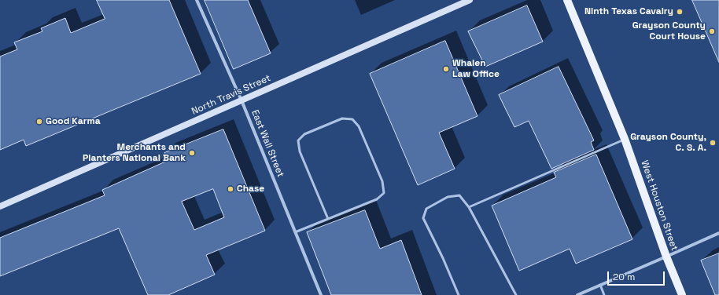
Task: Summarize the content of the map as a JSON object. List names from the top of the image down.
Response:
{
  "streets": {
    "main road": ["North Travis Street", "West Houston Street"],
    "street": ["East Wall Street"]
  },
  "crossings": [
    ["North Travis Street", "East Wall Street"]
  ],
  "places": [
    "Ninth Texas Cavalry",
    "Grayson County Court House",
    "Whalen Law Office",
    "Good Karma",
    "Grayson County, C. S. A.",
    "Merchants and Planters National Bank",
    "Chase"
  ],
  "scale_bar": "20 m"
}
